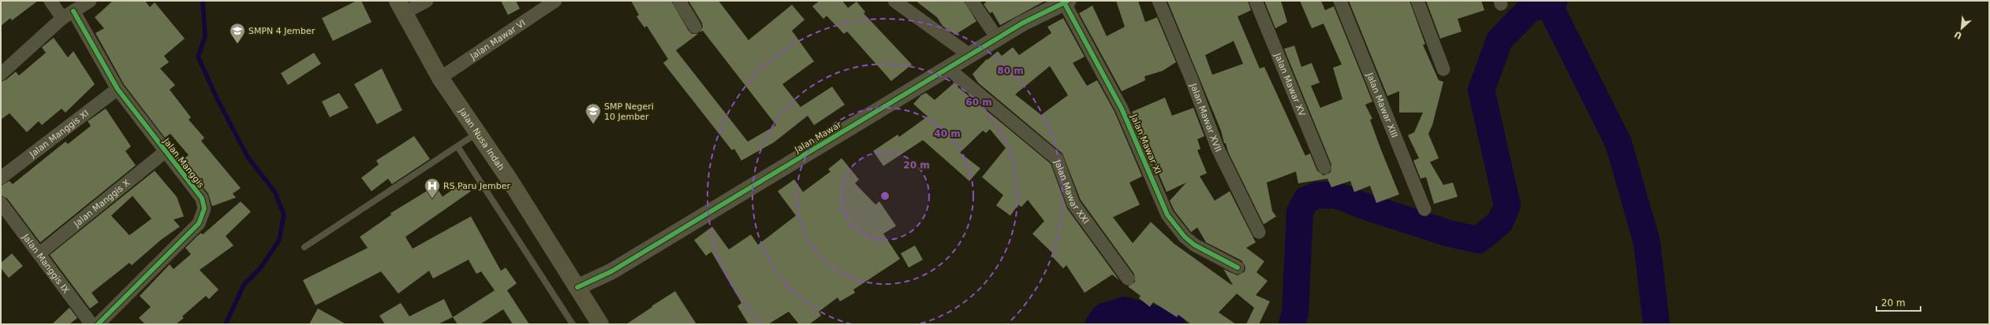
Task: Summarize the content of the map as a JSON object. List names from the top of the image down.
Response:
{
  "streets": {
    "main road": ["Jalan Nusa Indah"],
    "street": [
      "Jalan Mawar VI",
      "Jalan Mawar XV",
      "Jalan Mawar XIII",
      "Jalan Mawar XVII",
      "Jalan Manggis XI",
      "Jalan Mawar",
      "Jalan Mawar XI",
      "Jalan Manggis",
      "Jalan Mawar XXI",
      "Jalan Manggis X",
      "Jalan Manggis IX"
    ]
  },
  "crossings": [
    ["Jalan Mawar VI", "Jalan Nusa Indah"],
    ["Jalan Manggis XI", "Jalan Manggis"],
    ["Jalan Mawar", "Jalan Nusa Indah"],
    ["Jalan Mawar", "Jalan Mawar XI"],
    ["Jalan Mawar", "Jalan Mawar XXI"],
    ["Jalan Manggis", "Jalan Manggis X"],
    ["Jalan Manggis X", "Jalan Manggis IX"]
  ],
  "places": {
    "school or university": ["SMPN 4 Jember", "SMP Negeri 10 Jember"],
    "hospital": ["RS Paru Jember"]
  },
  "scale_bar": "20 m",
  "north": "bottom left",
  "rings": [
    "80 m",
    "60 m",
    "40 m",
    "20 m"
  ]
}
